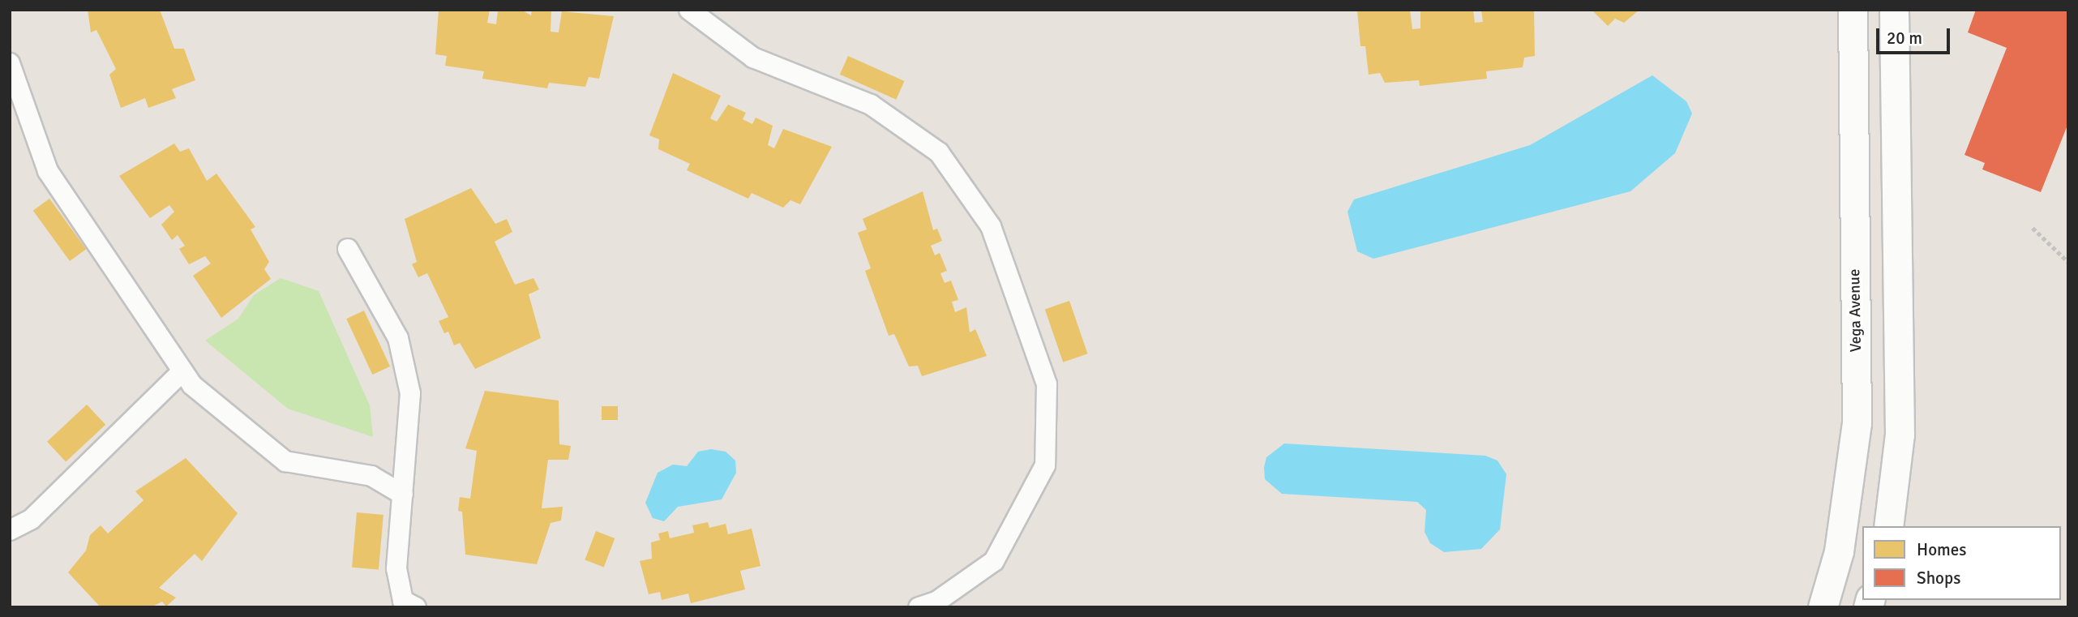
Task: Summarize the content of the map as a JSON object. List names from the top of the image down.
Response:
{
  "streets": {
    "street": ["Vega Avenue"]
  },
  "legend": ["Homes", "Shops"],
  "scale_bar": "20 m"
}
